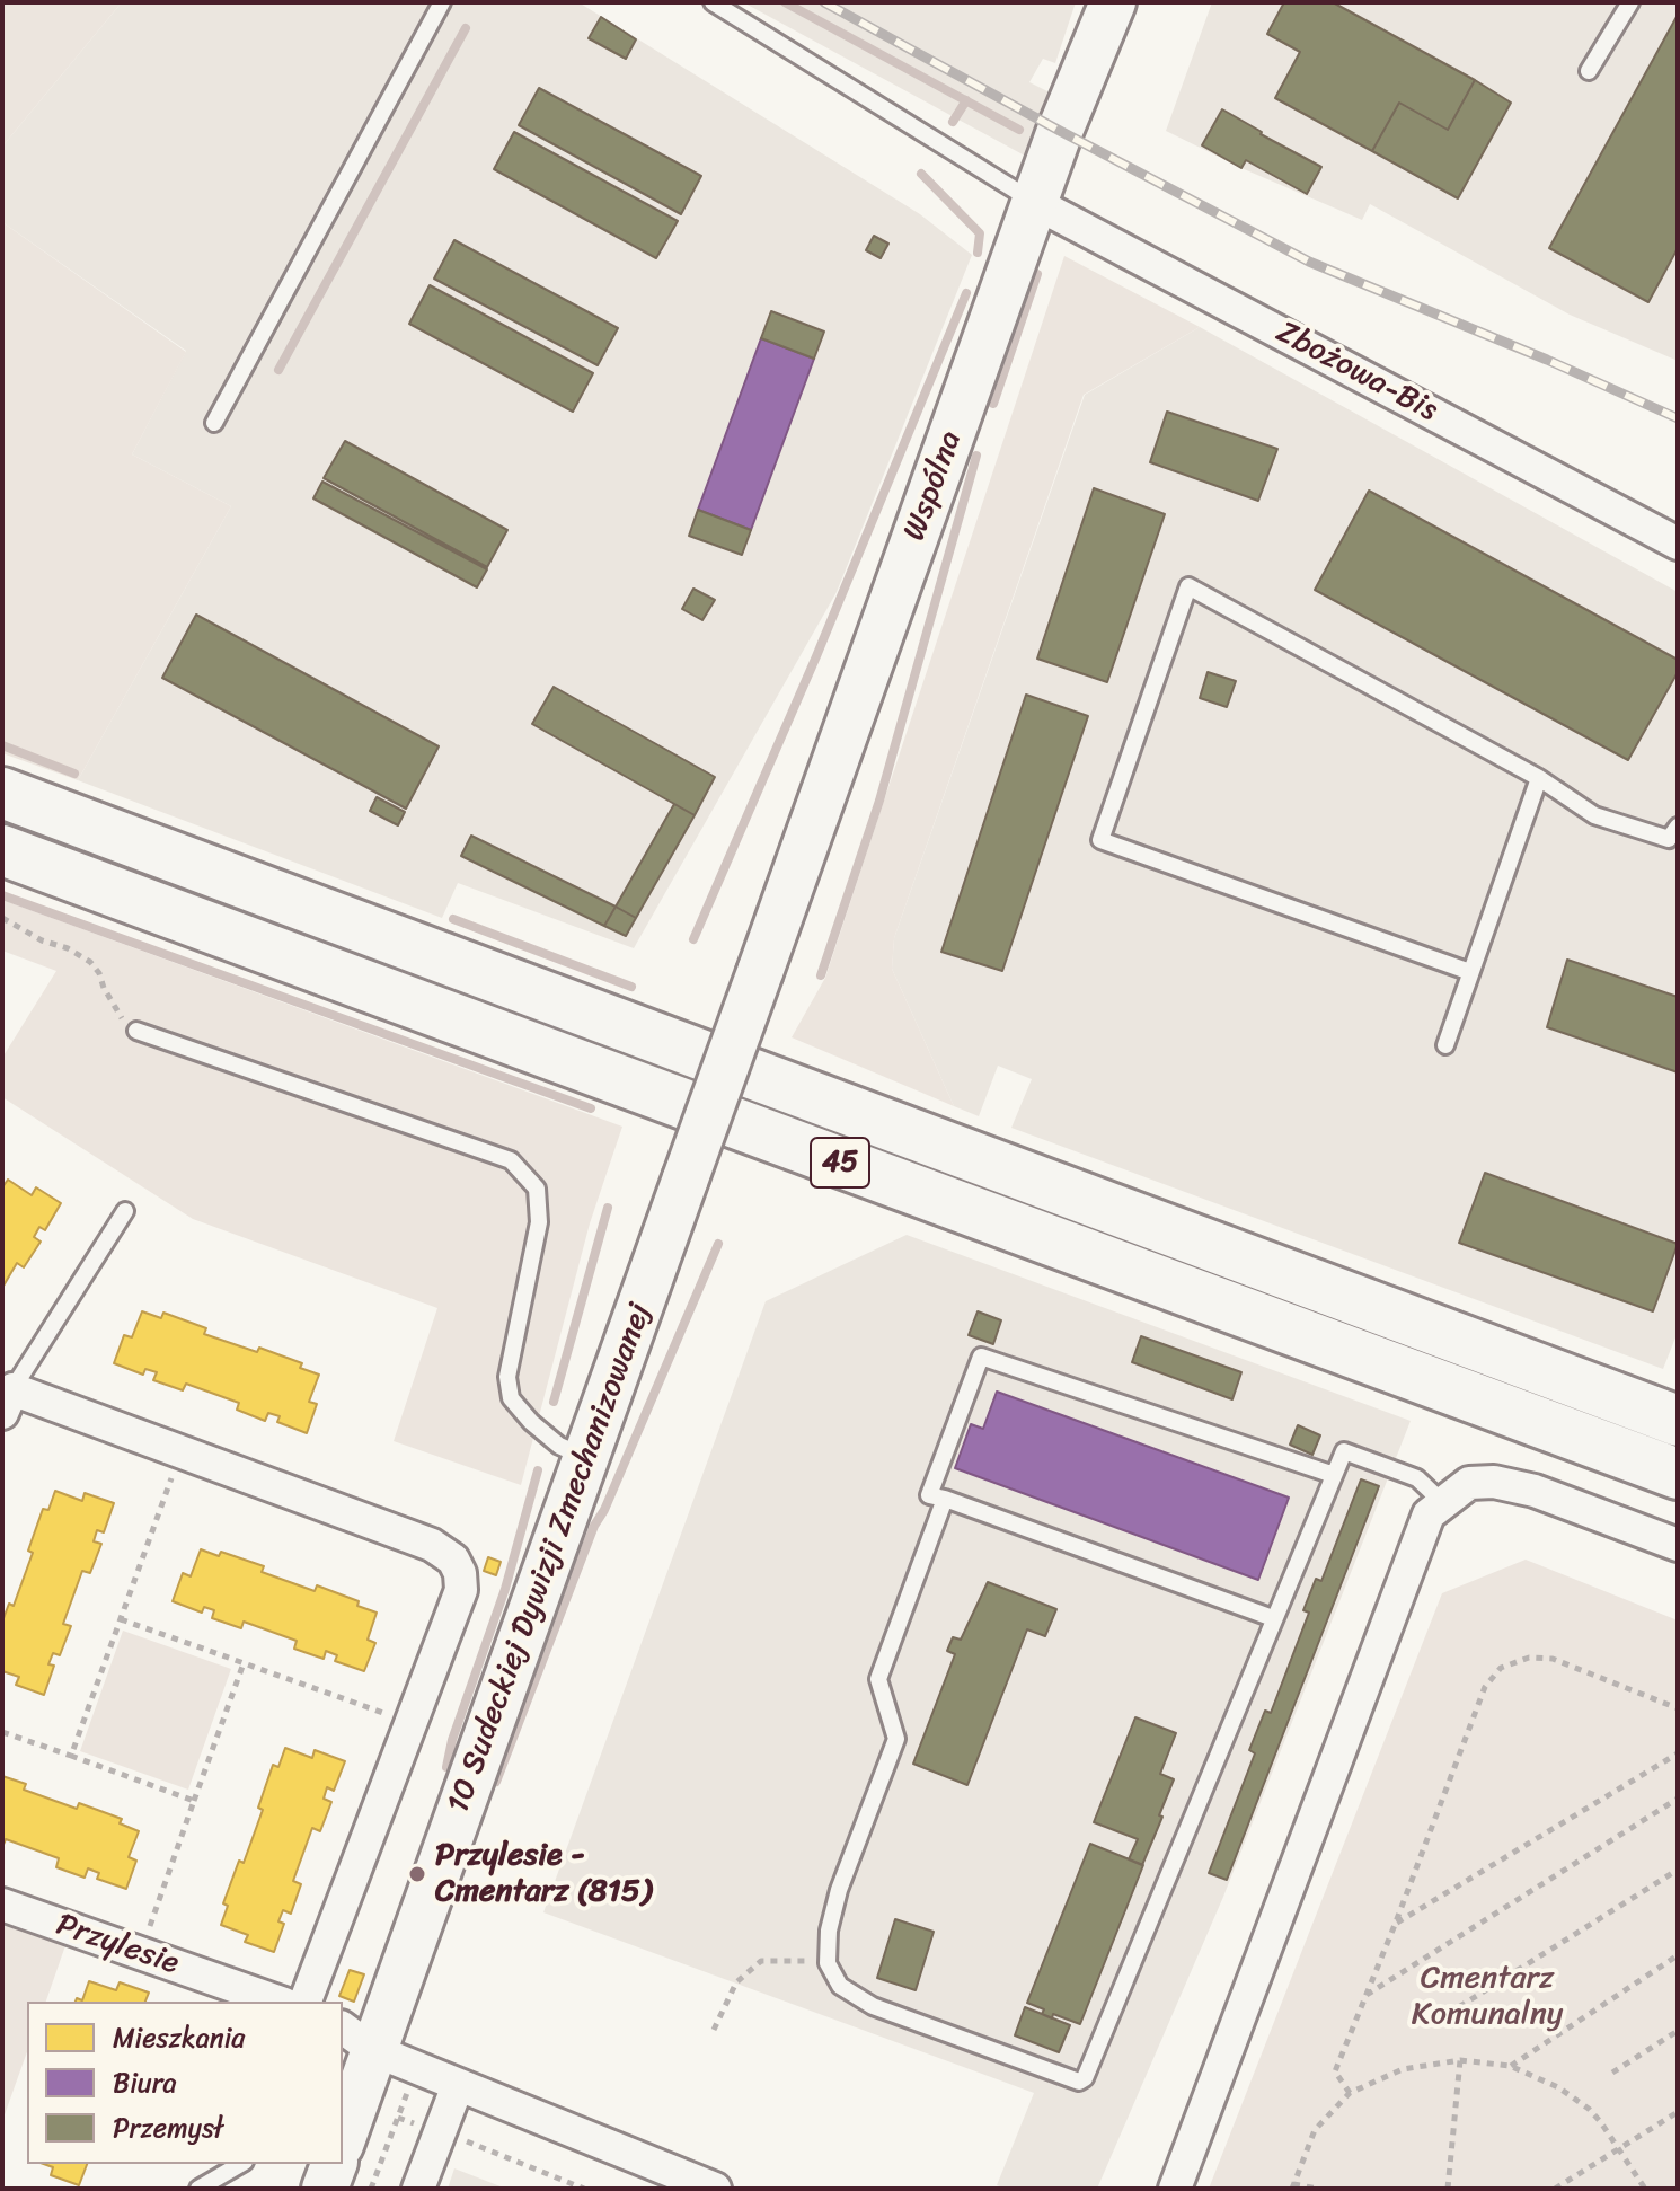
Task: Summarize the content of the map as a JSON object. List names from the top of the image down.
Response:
{
  "streets": {
    "main road": ["45"],
    "street": [
      "Zbożowa-Bis",
      "Wspólna",
      "10 Sudeckiej Dywizji Zmechanizowanej",
      "Przylesie"
    ]
  },
  "crossings": [
    ["Zbożowa-Bis", "Wspólna"],
    ["Wspólna", "10 Sudeckiej Dywizji Zmechanizowanej"]
  ],
  "parks": ["Cmentarz Komunalny"],
  "places": ["Przylesie - Cmentarz (815)"],
  "legend": ["Mieszkania", "Biura", "Przemysł"]
}
